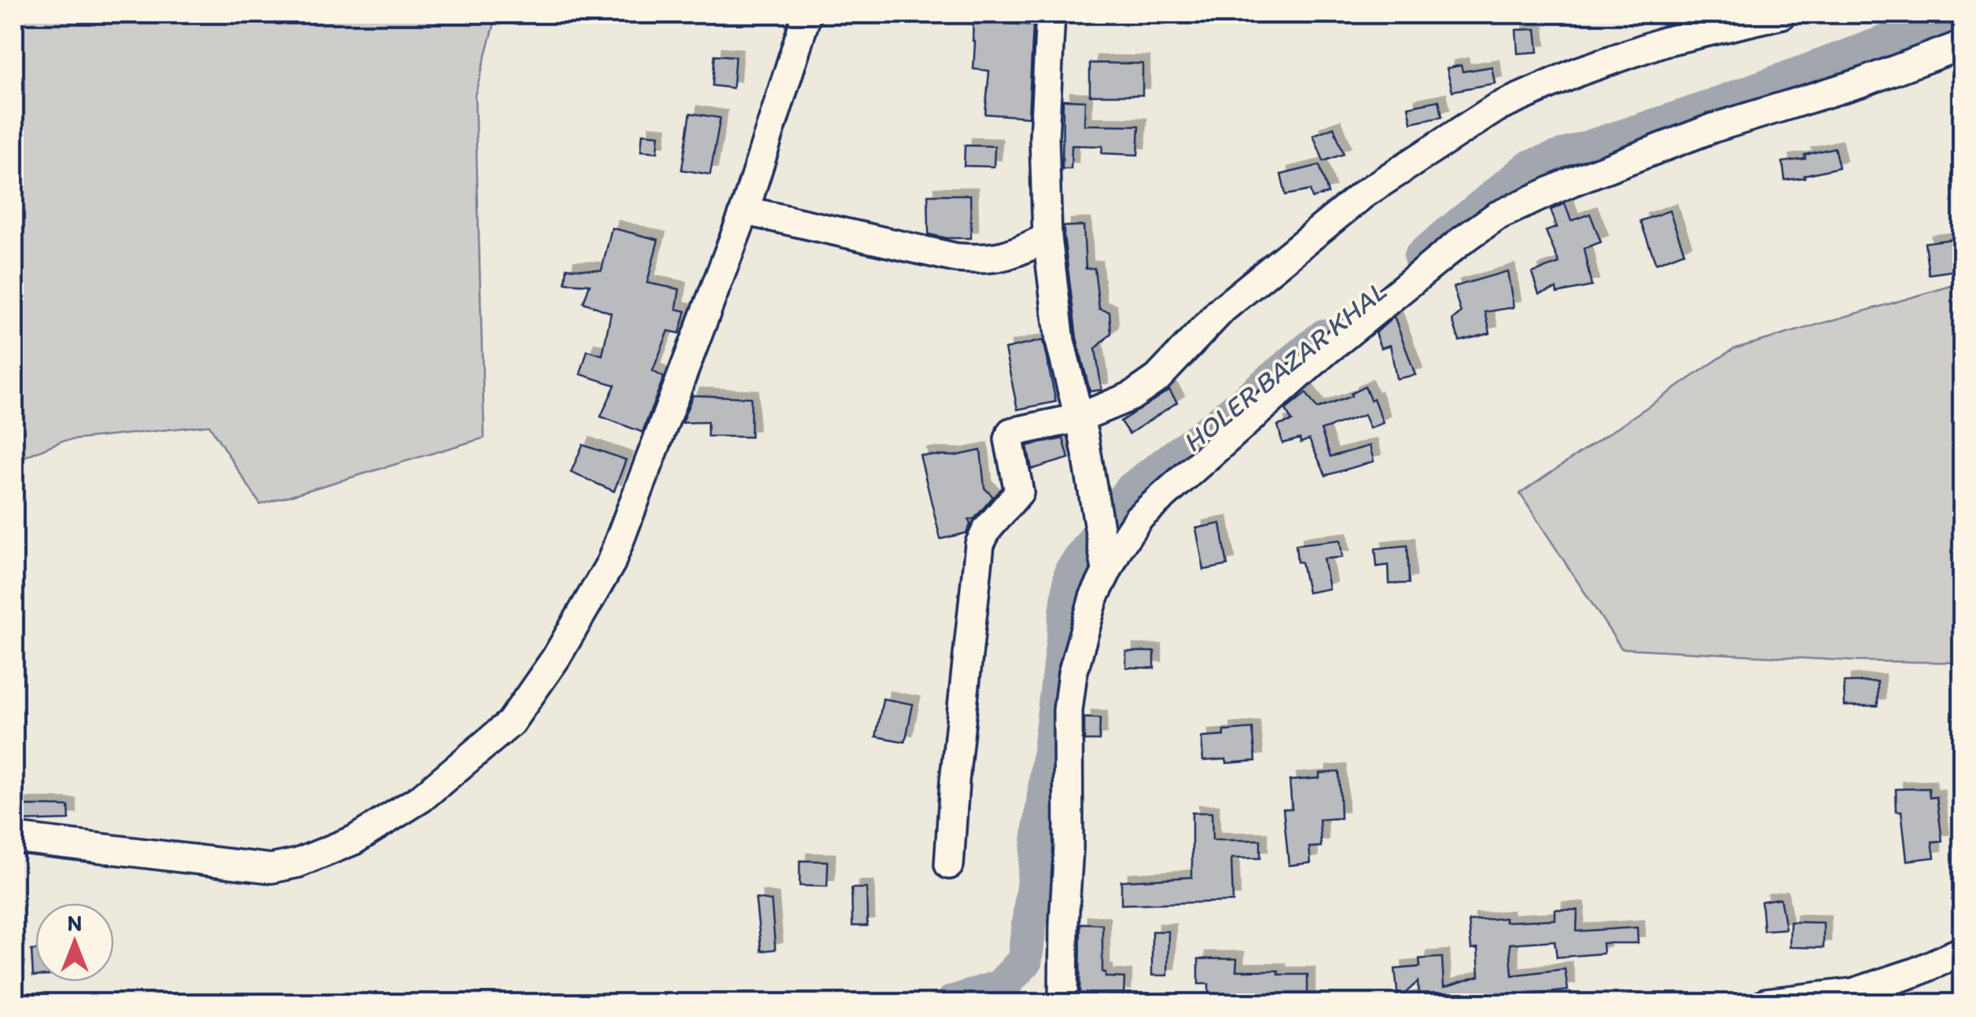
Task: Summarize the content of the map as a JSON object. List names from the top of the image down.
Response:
{
  "water": ["HOLER BAZAR KHAL"],
  "north": "top"
}
